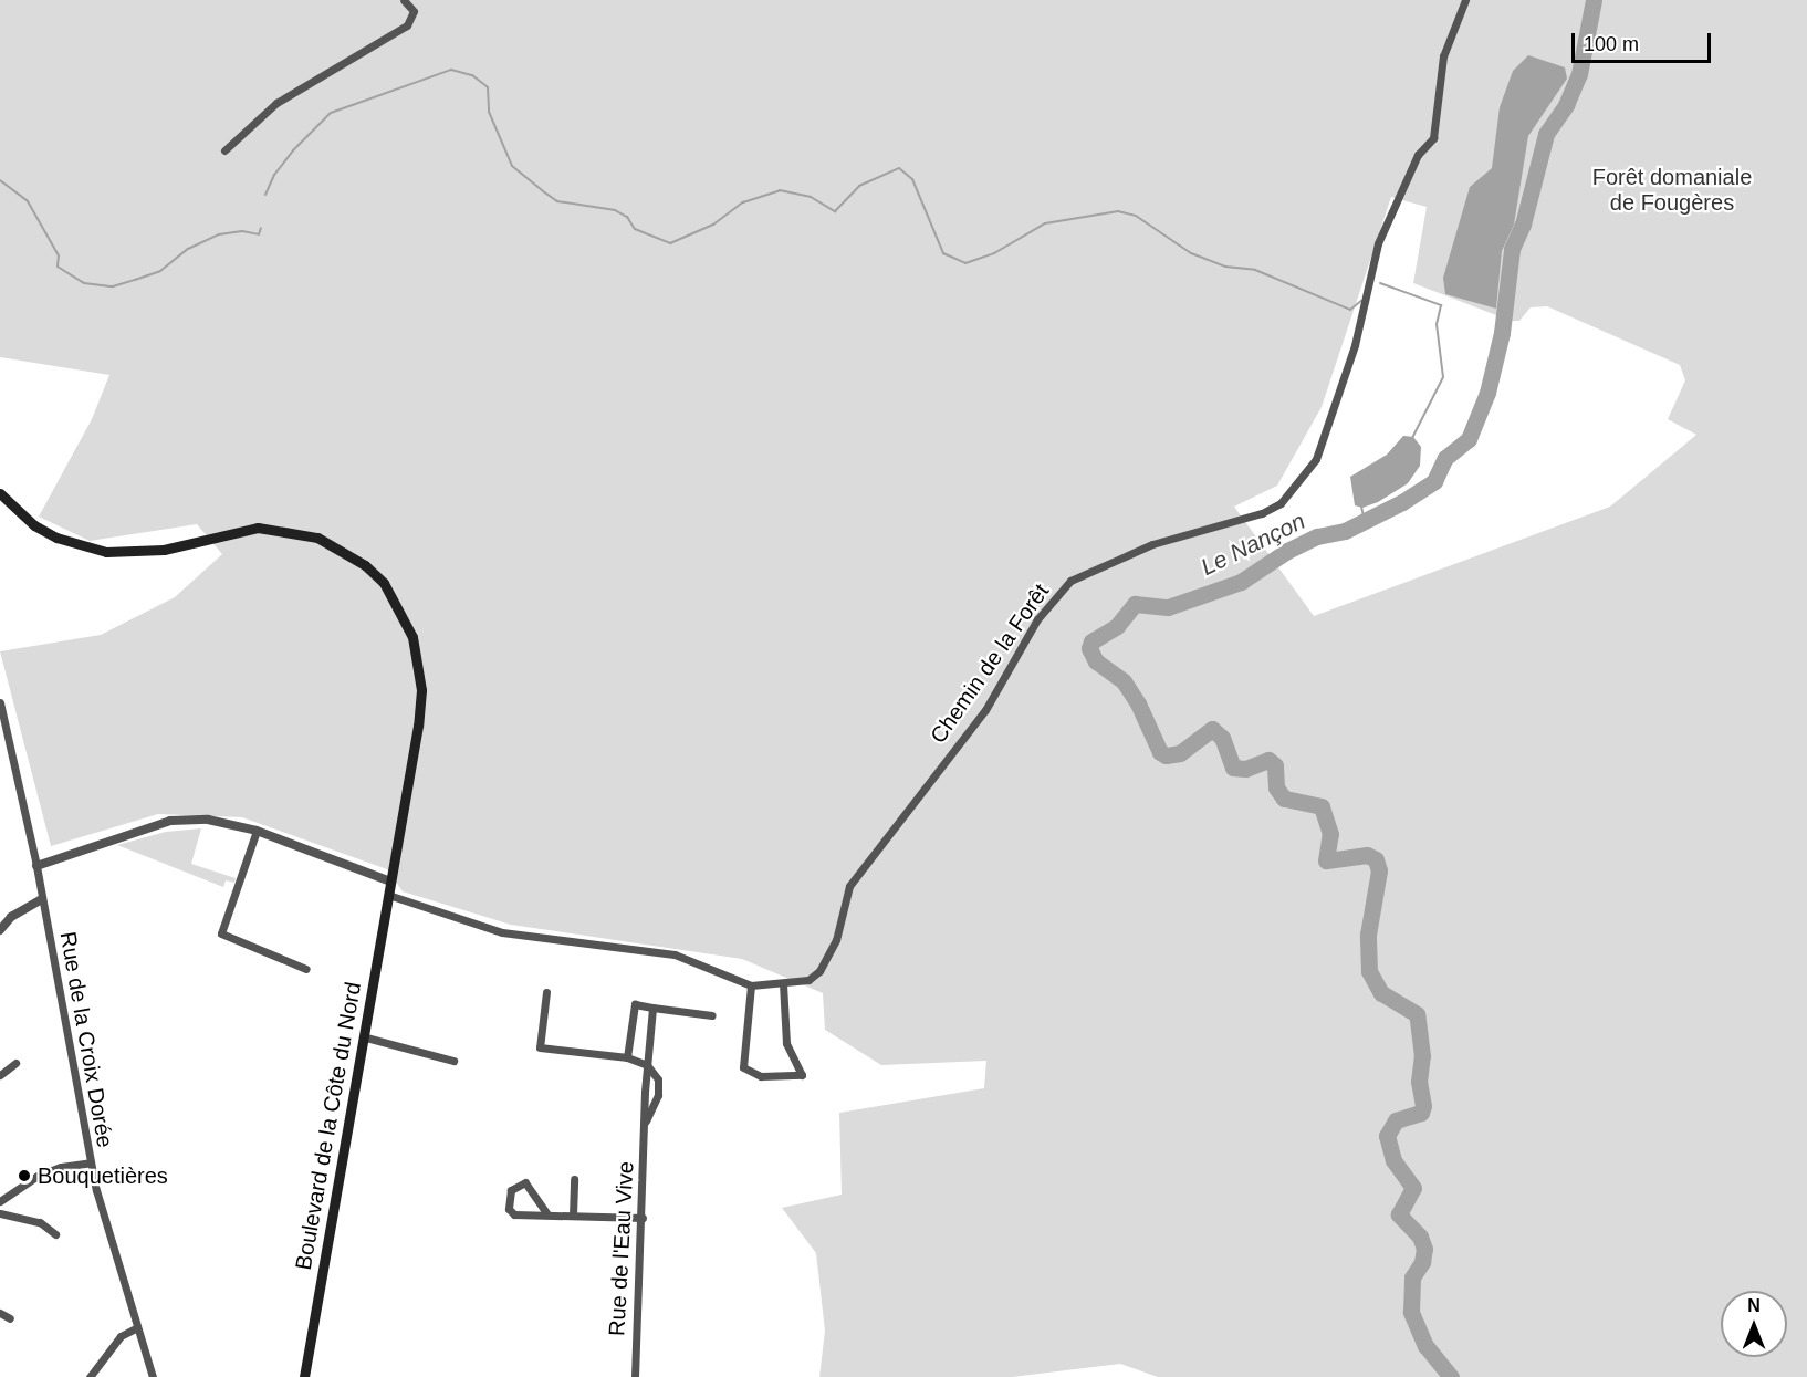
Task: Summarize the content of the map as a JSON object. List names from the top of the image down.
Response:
{
  "streets": {
    "main road": ["Boulevard de la Côte du Nord"],
    "street": ["Chemin de la Forêt", "Rue de la Croix Dorée", "Rue de l'Eau Vive"]
  },
  "crossings": [
    ["Chemin de la Forêt", "Boulevard de la Côte du Nord"]
  ],
  "water": ["Le Nançon"],
  "parks": ["Forêt domaniale de Fougères"],
  "places": ["Bouquetières"],
  "scale_bar": "100 m",
  "north": "top"
}
